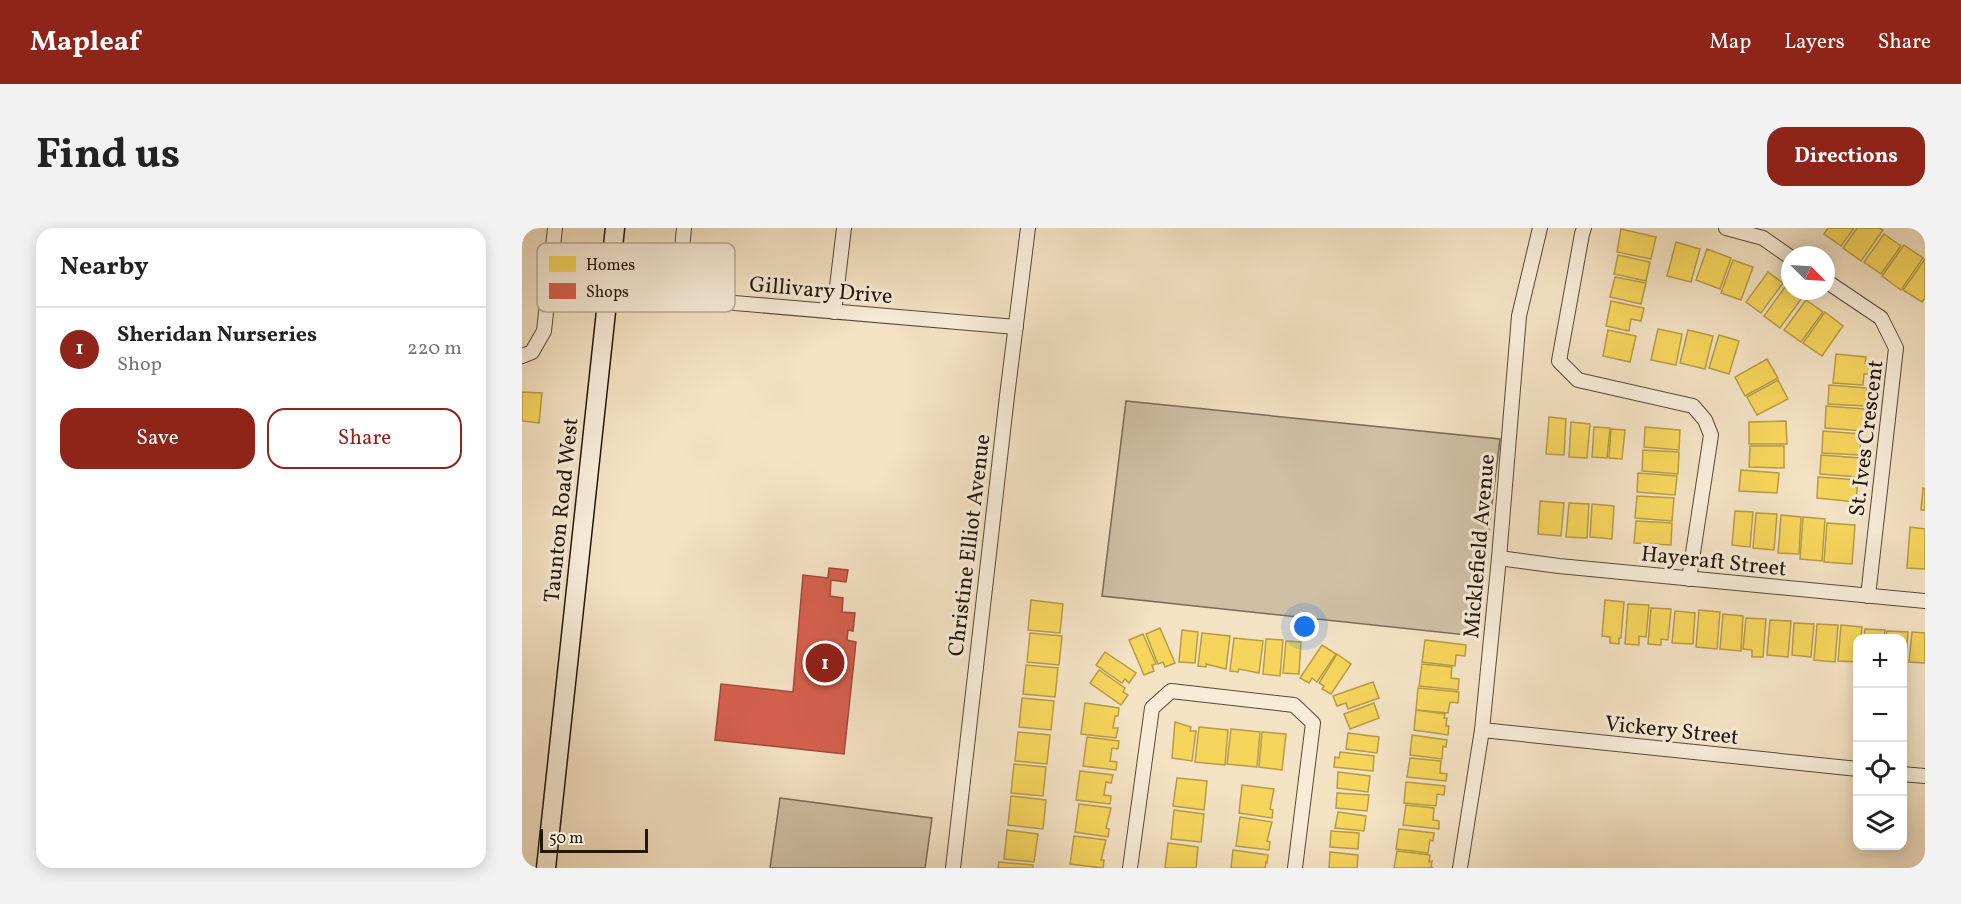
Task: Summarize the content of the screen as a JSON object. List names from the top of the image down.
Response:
{
  "streets": {
    "main road": ["Taunton Road West"],
    "street": [
      "Gillivary Drive",
      "St. Ives Crescent",
      "Christine Elliot Avenue",
      "Micklefield Avenue",
      "Hayeraft Street",
      "Vickery Street"
    ]
  },
  "crossings": [
    ["Gillivary Drive", "Christine Elliot Avenue"],
    ["St. Ives Crescent", "Hayeraft Street"],
    ["Micklefield Avenue", "Hayeraft Street"],
    ["Micklefield Avenue", "Vickery Street"]
  ],
  "legend": ["Homes", "Shops"],
  "scale_bar": "50 m",
  "north": "bottom right",
  "page": {
    "header": "Mapleaf",
    "nav": ["Map", "Layers", "Share"],
    "title": "Find us",
    "buttons": [
      "Directions",
      ["Save", "Share"]
    ],
    "heading": "Nearby",
    "list": [
      {
        "mark": "1",
        "name": "Sheridan Nurseries",
        "note": "Shop",
        "value": "220 m"
      }
    ],
    "map_buttons": ["+", "−"],
    "pins": "1",
    "scale": "50 m"
  }
}
